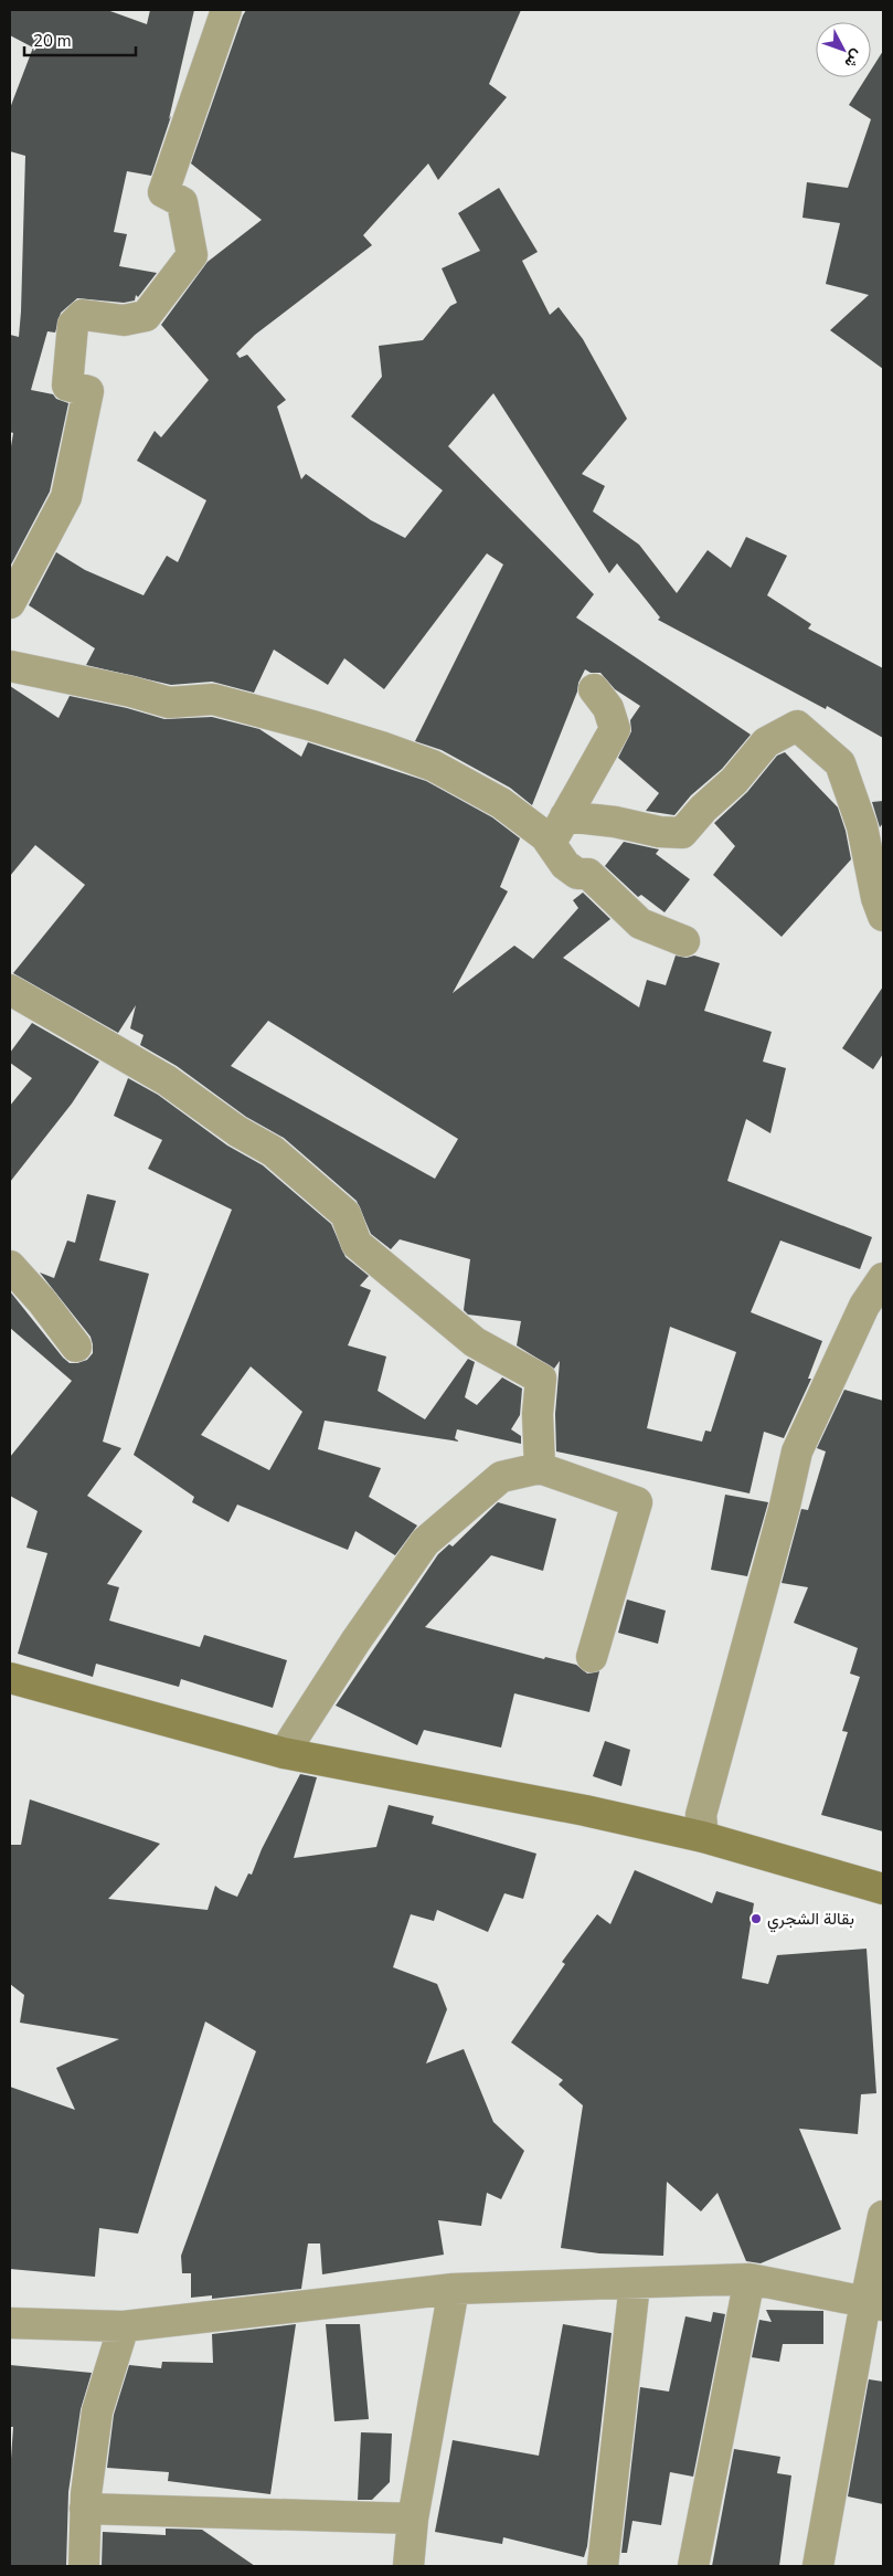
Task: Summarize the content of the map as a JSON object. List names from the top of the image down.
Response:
{
  "places": ["بقالة الشجري"],
  "scale_bar": "20 m",
  "north": "bottom right"
}
